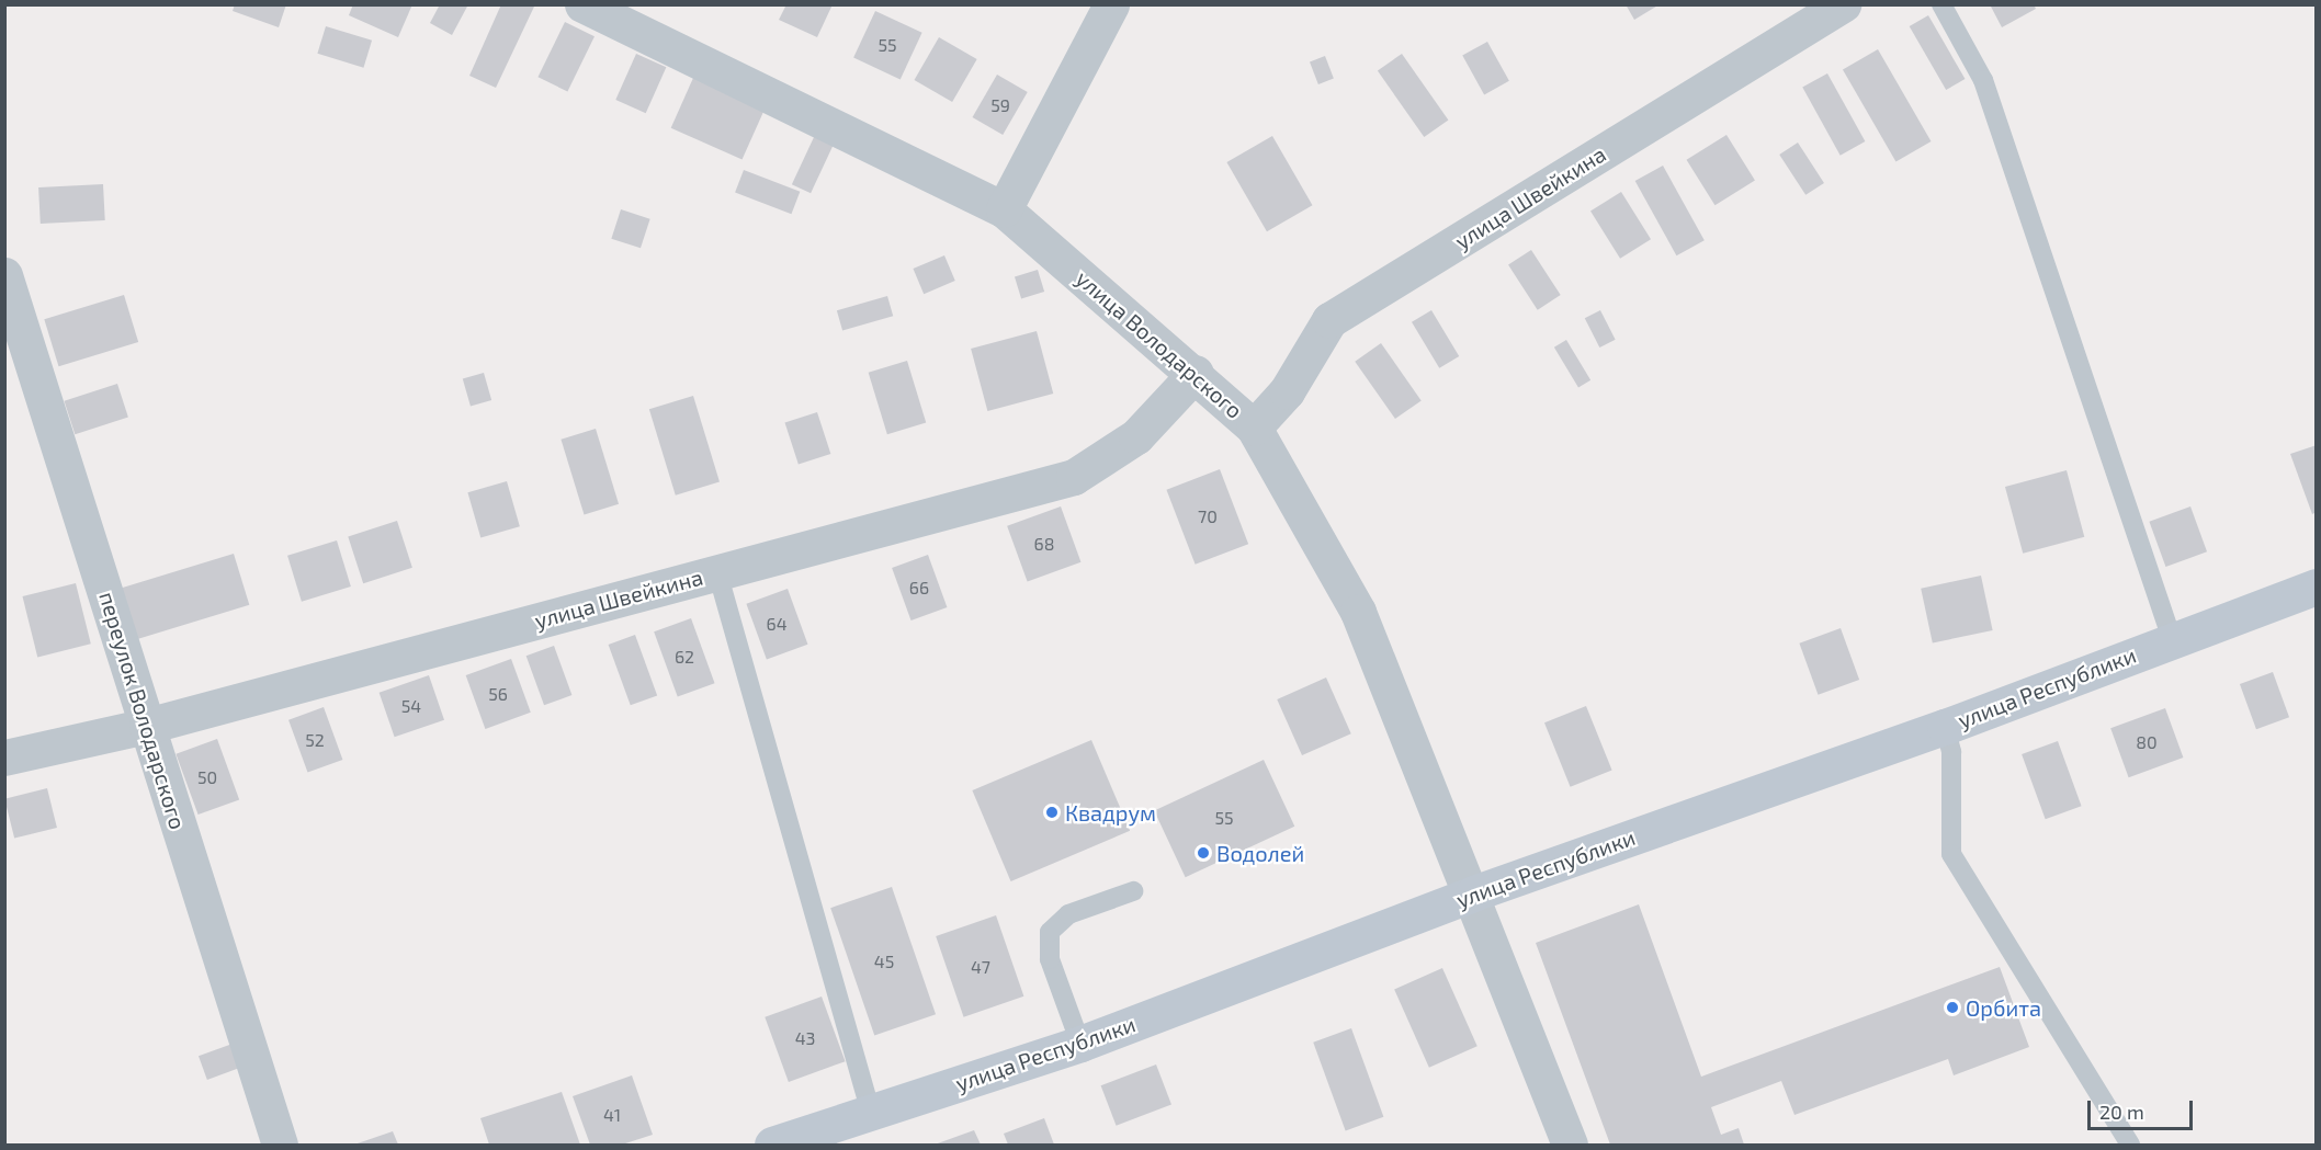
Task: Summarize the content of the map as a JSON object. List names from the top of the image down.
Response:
{
  "streets": {
    "main road": ["улица Республики"],
    "street": ["улица Швейкина", "улица Володарского", "переулок Володарского"]
  },
  "crossings": [
    ["улица Швейкина", "улица Володарского"],
    ["улица Швейкина", "переулок Володарского"],
    ["улица Володарского", "улица Республики"]
  ],
  "places": ["Квадрум", "Водолей", "Орбита"],
  "house_numbers": [
    "55",
    "59",
    "70",
    "68",
    "66",
    "64",
    "62",
    "56",
    "54",
    "52",
    "80",
    "50",
    "55",
    "45",
    "47",
    "43",
    "41"
  ],
  "scale_bar": "20 m"
}
